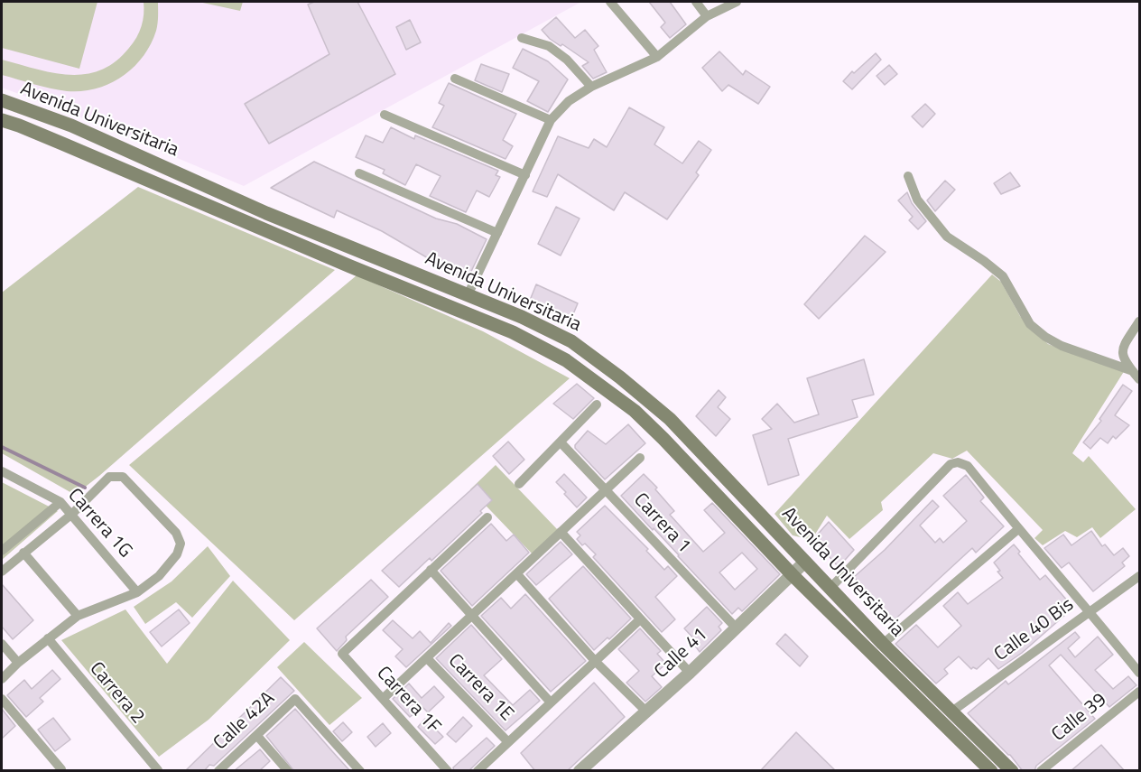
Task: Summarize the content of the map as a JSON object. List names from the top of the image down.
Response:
{
  "streets": {
    "main road": ["Avenida Universitaria"],
    "street": [
      "Carrera 1G",
      "Carrera 1",
      "Calle 40 Bis",
      "Calle 41",
      "Carrera 1E",
      "Carrera 2",
      "Carrera 1F",
      "Calle 39",
      "Calle 42A"
    ]
  },
  "crossings": [
    ["Avenida Universitaria", "Calle 40 Bis"],
    ["Avenida Universitaria", "Calle 41"],
    ["Carrera 1", "Calle 41"]
  ]
}
